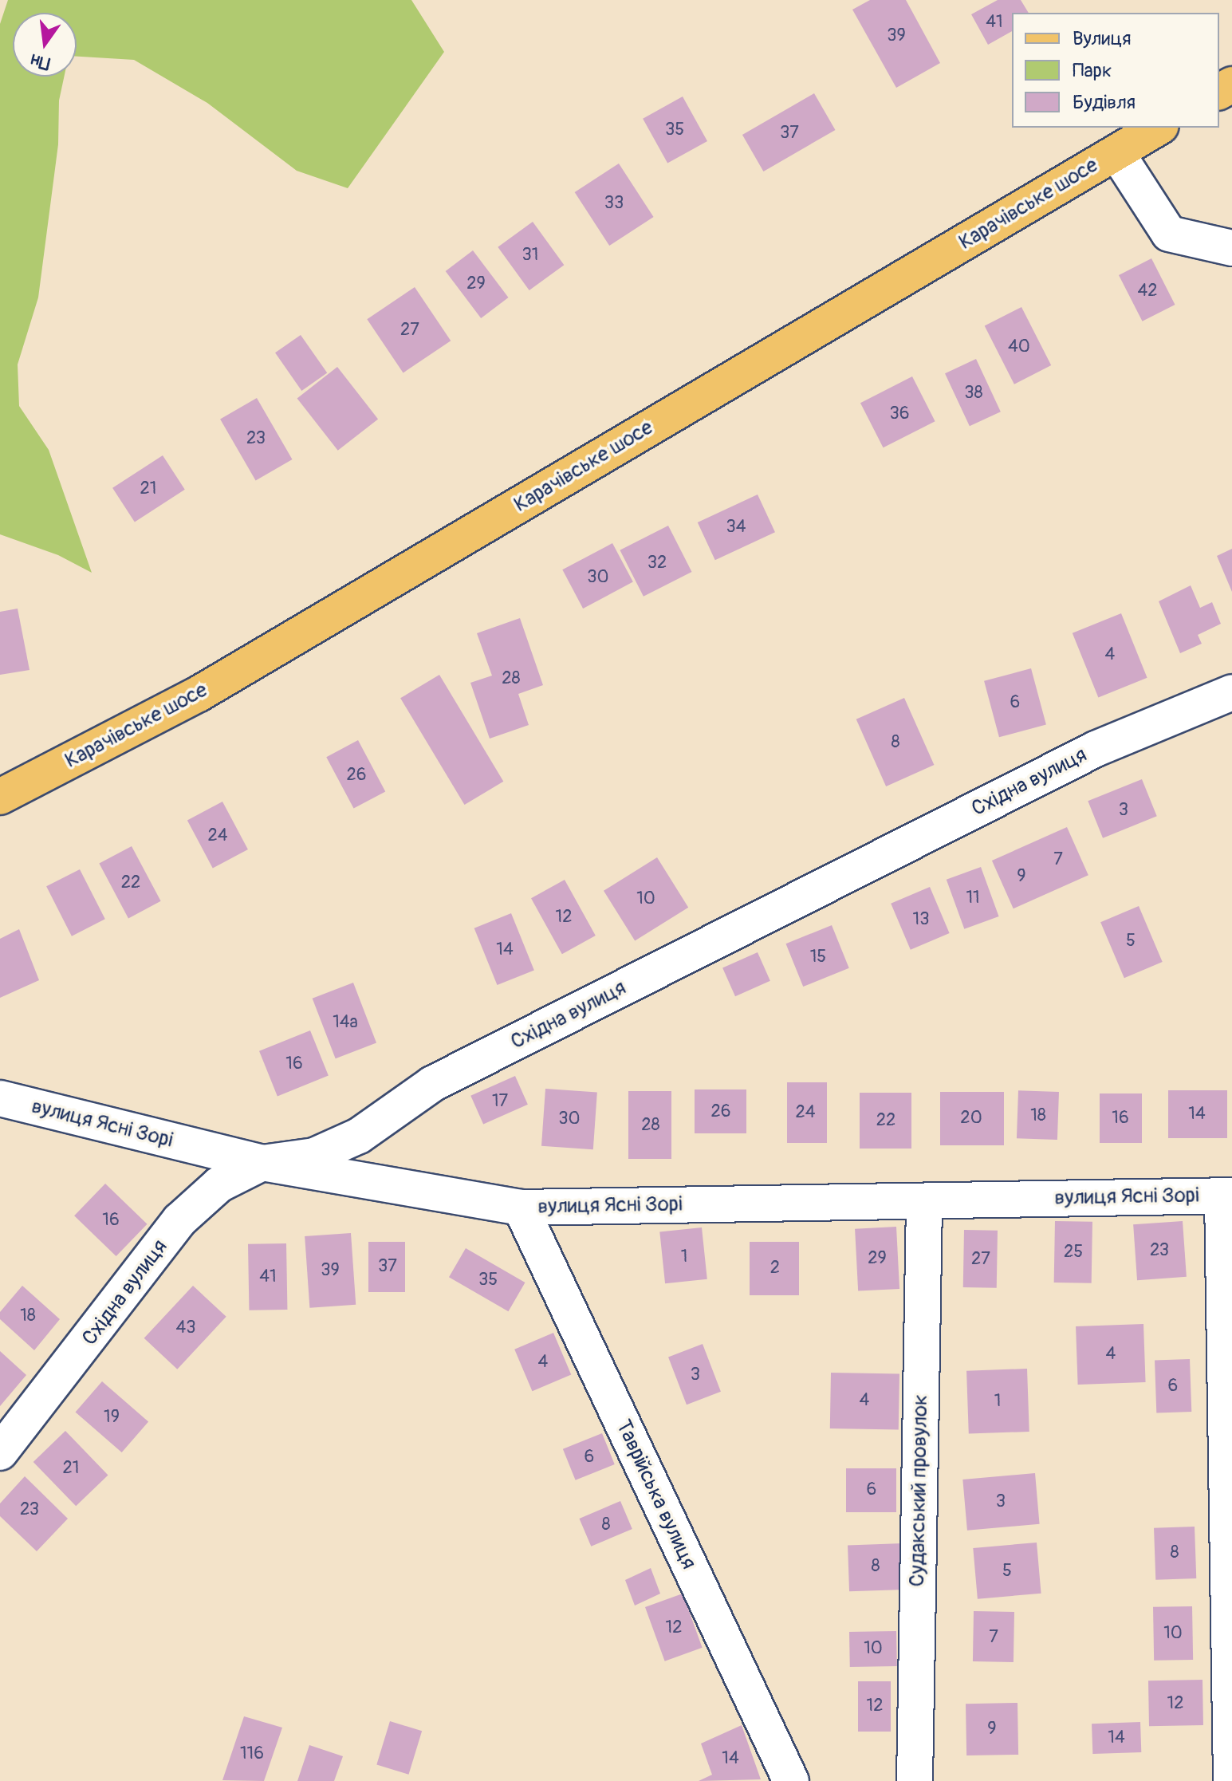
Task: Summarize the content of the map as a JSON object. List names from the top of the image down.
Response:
{
  "streets": {
    "main road": ["Карачівське шосе"],
    "street": [
      "Східна вулиця",
      "вулиця Ясні Зорі",
      "Судакський провулок",
      "Таврійська вулиця"
    ]
  },
  "crossings": [
    ["Східна вулиця", "вулиця Ясні Зорі"],
    ["вулиця Ясні Зорі", "Судакський провулок"],
    ["вулиця Ясні Зорі", "Таврійська вулиця"]
  ],
  "house_numbers": [
    "41",
    "39",
    "35",
    "37",
    "33",
    "31",
    "29",
    "42",
    "27",
    "40",
    "38",
    "36",
    "23",
    "21",
    "34",
    "32",
    "30",
    "4",
    "28",
    "6",
    "8",
    "26",
    "3",
    "24",
    "7",
    "9",
    "22",
    "11",
    "10",
    "12",
    "13",
    "5",
    "14",
    "15",
    "14а",
    "16",
    "17",
    "26",
    "24",
    "14",
    "18",
    "20",
    "16",
    "30",
    "22",
    "28",
    "16",
    "23",
    "25",
    "1",
    "29",
    "27",
    "37",
    "2",
    "39",
    "41",
    "35",
    "18",
    "43",
    "4",
    "4",
    "3",
    "6",
    "4",
    "1",
    "19",
    "6",
    "21",
    "6",
    "3",
    "23",
    "8",
    "8",
    "8",
    "5",
    "12",
    "10",
    "7",
    "10",
    "12",
    "12",
    "9",
    "14",
    "116",
    "14"
  ],
  "legend": ["Вулиця", "Парк", "Будівля"],
  "north": "bottom"
}
